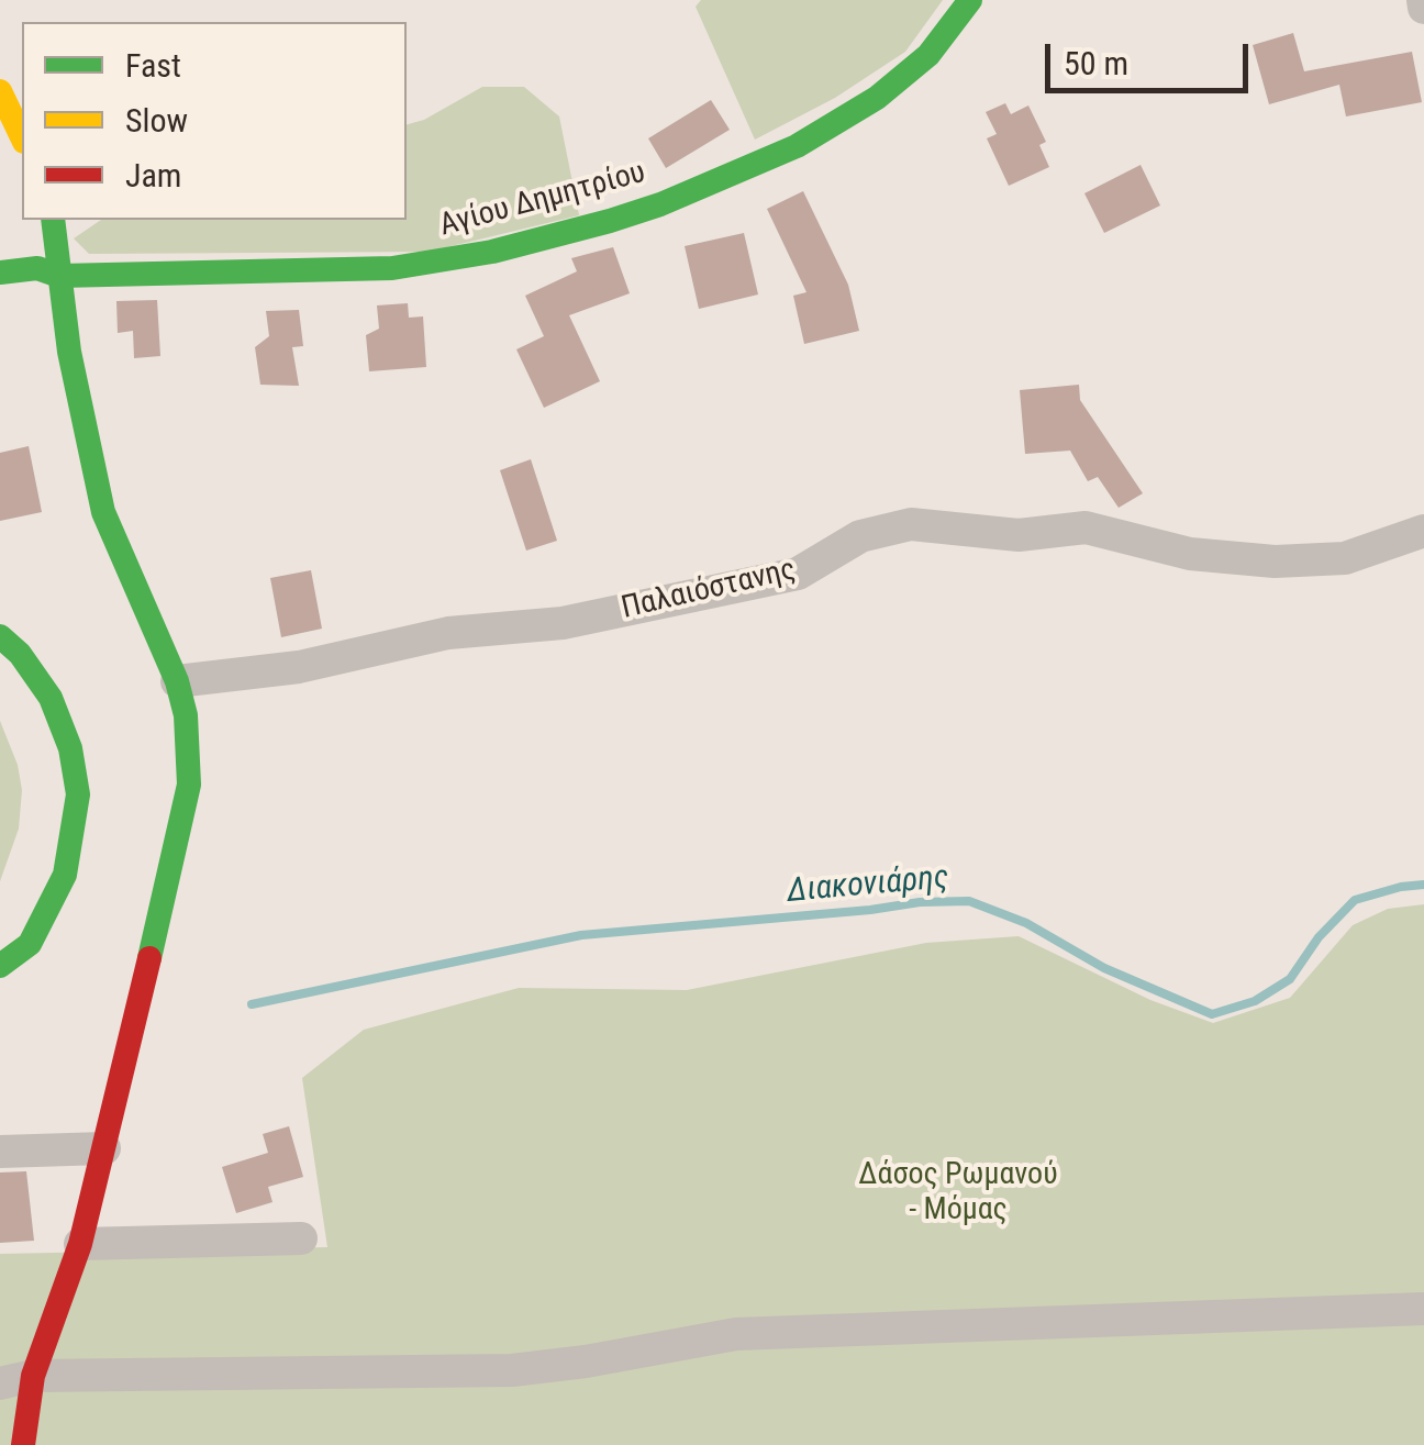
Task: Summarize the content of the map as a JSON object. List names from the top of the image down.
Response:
{
  "streets": {
    "main road": ["Αγίου Δημητρίου"],
    "street": ["Παλαιόστανης"]
  },
  "water": ["Διακονιάρης"],
  "parks": ["Δάσος Ρωμανού - Μόμας"],
  "legend": ["Fast", "Slow", "Jam"],
  "scale_bar": "50 m"
}
